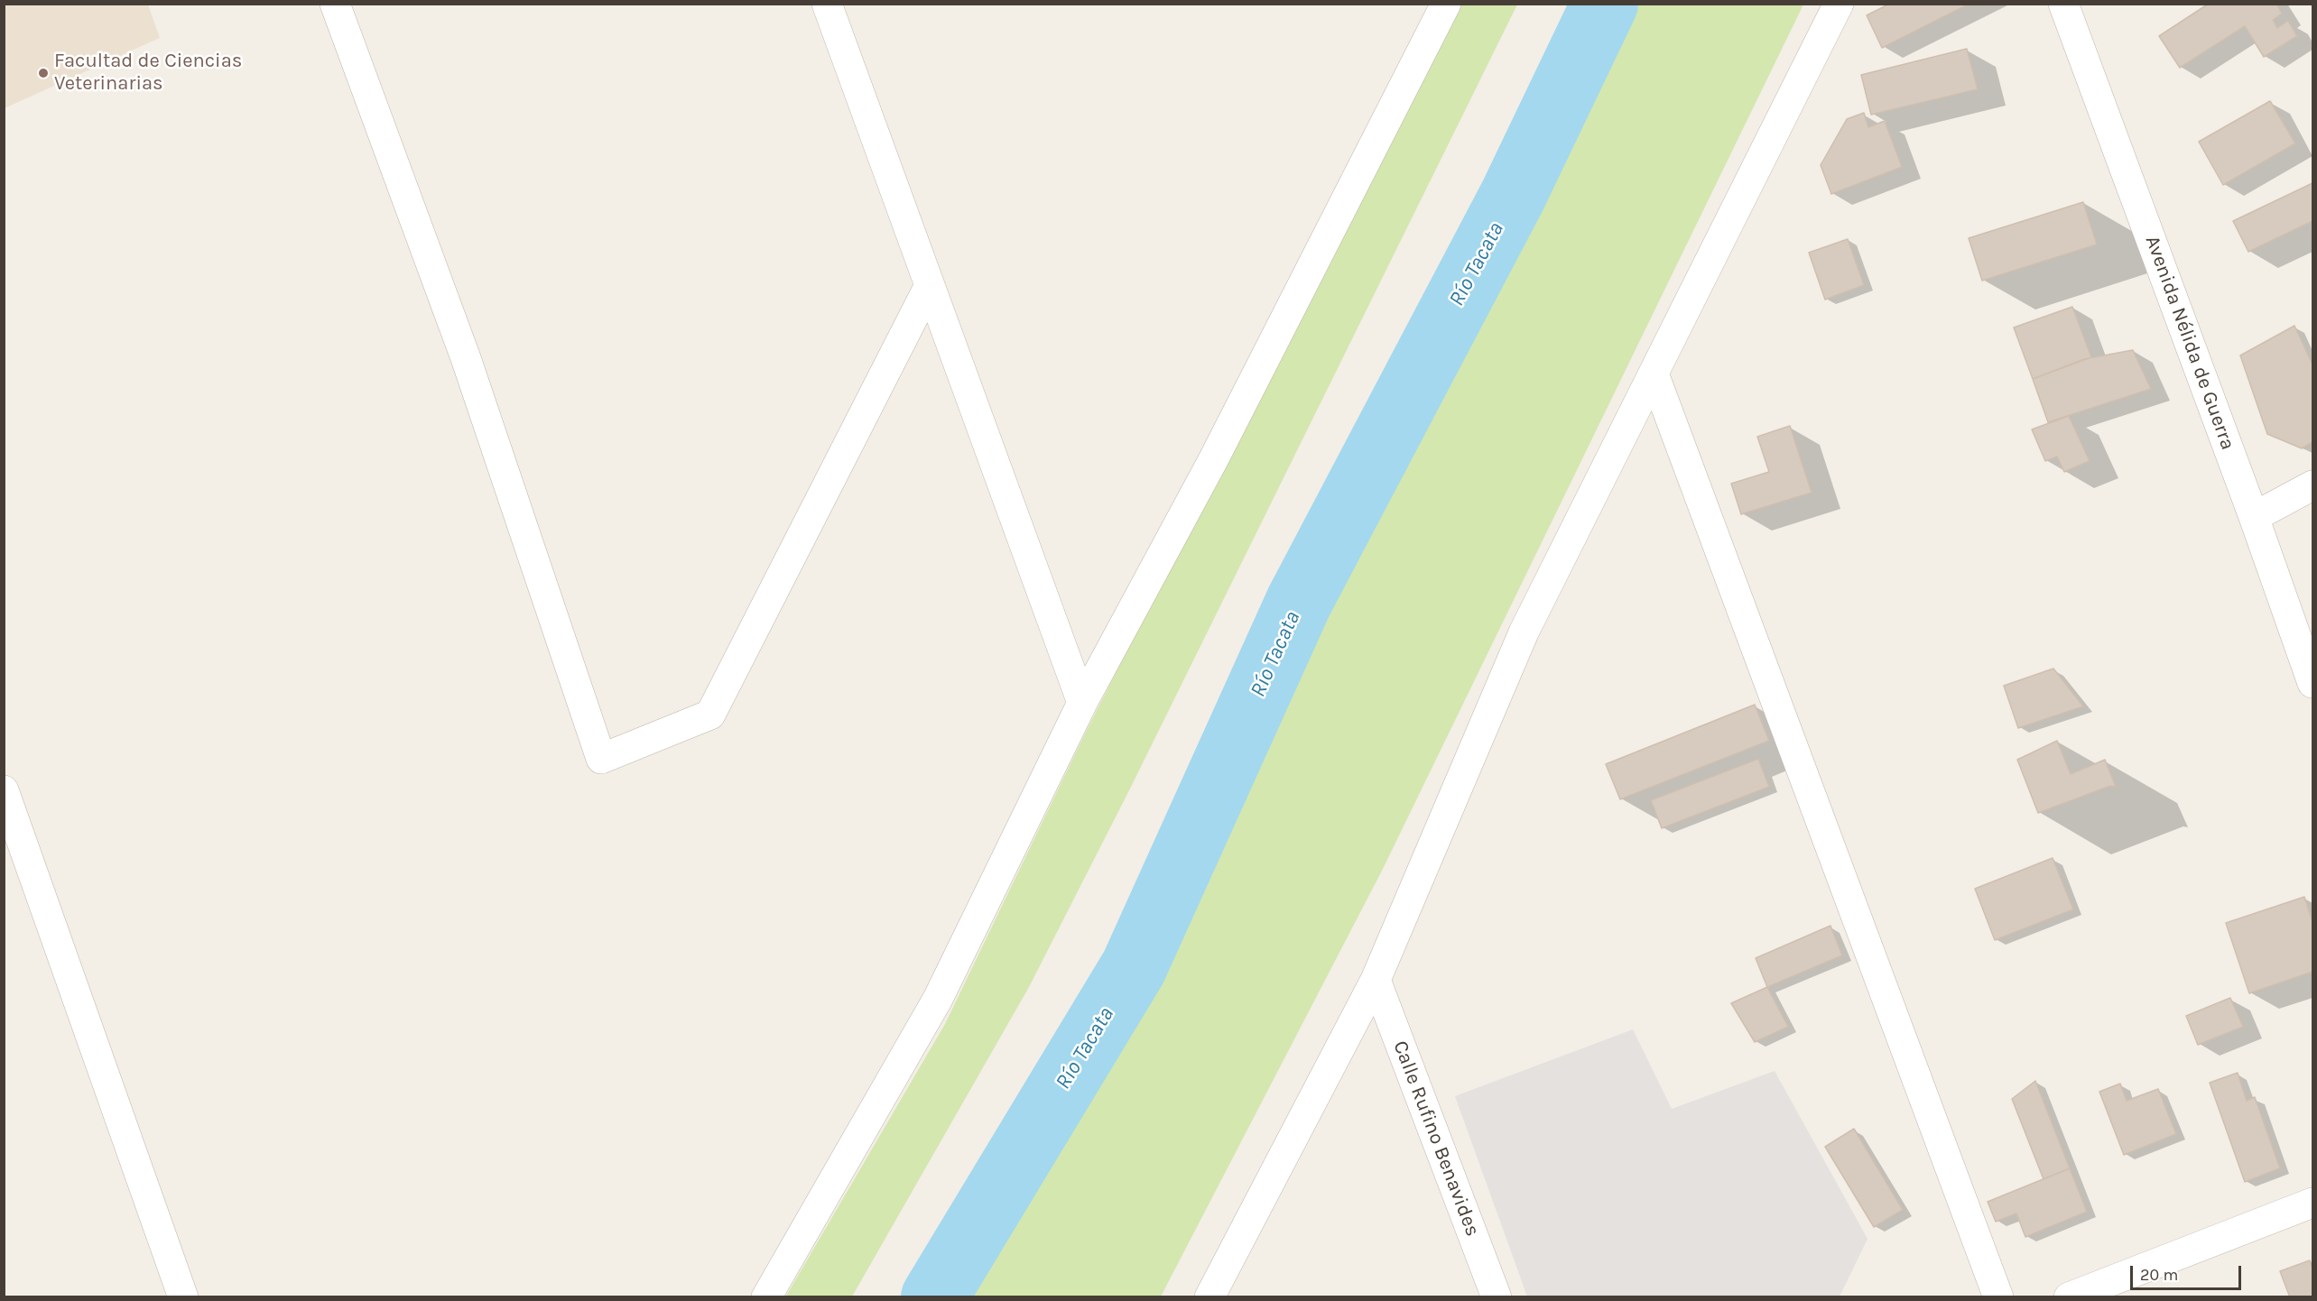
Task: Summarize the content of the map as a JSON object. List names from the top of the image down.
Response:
{
  "streets": {
    "street": ["Avenida Nélida de Guerra", "Calle Rufino Benavides"]
  },
  "water": ["Río Tacata"],
  "places": ["Facultad de Ciencias Veterinarias"],
  "scale_bar": "20 m"
}
